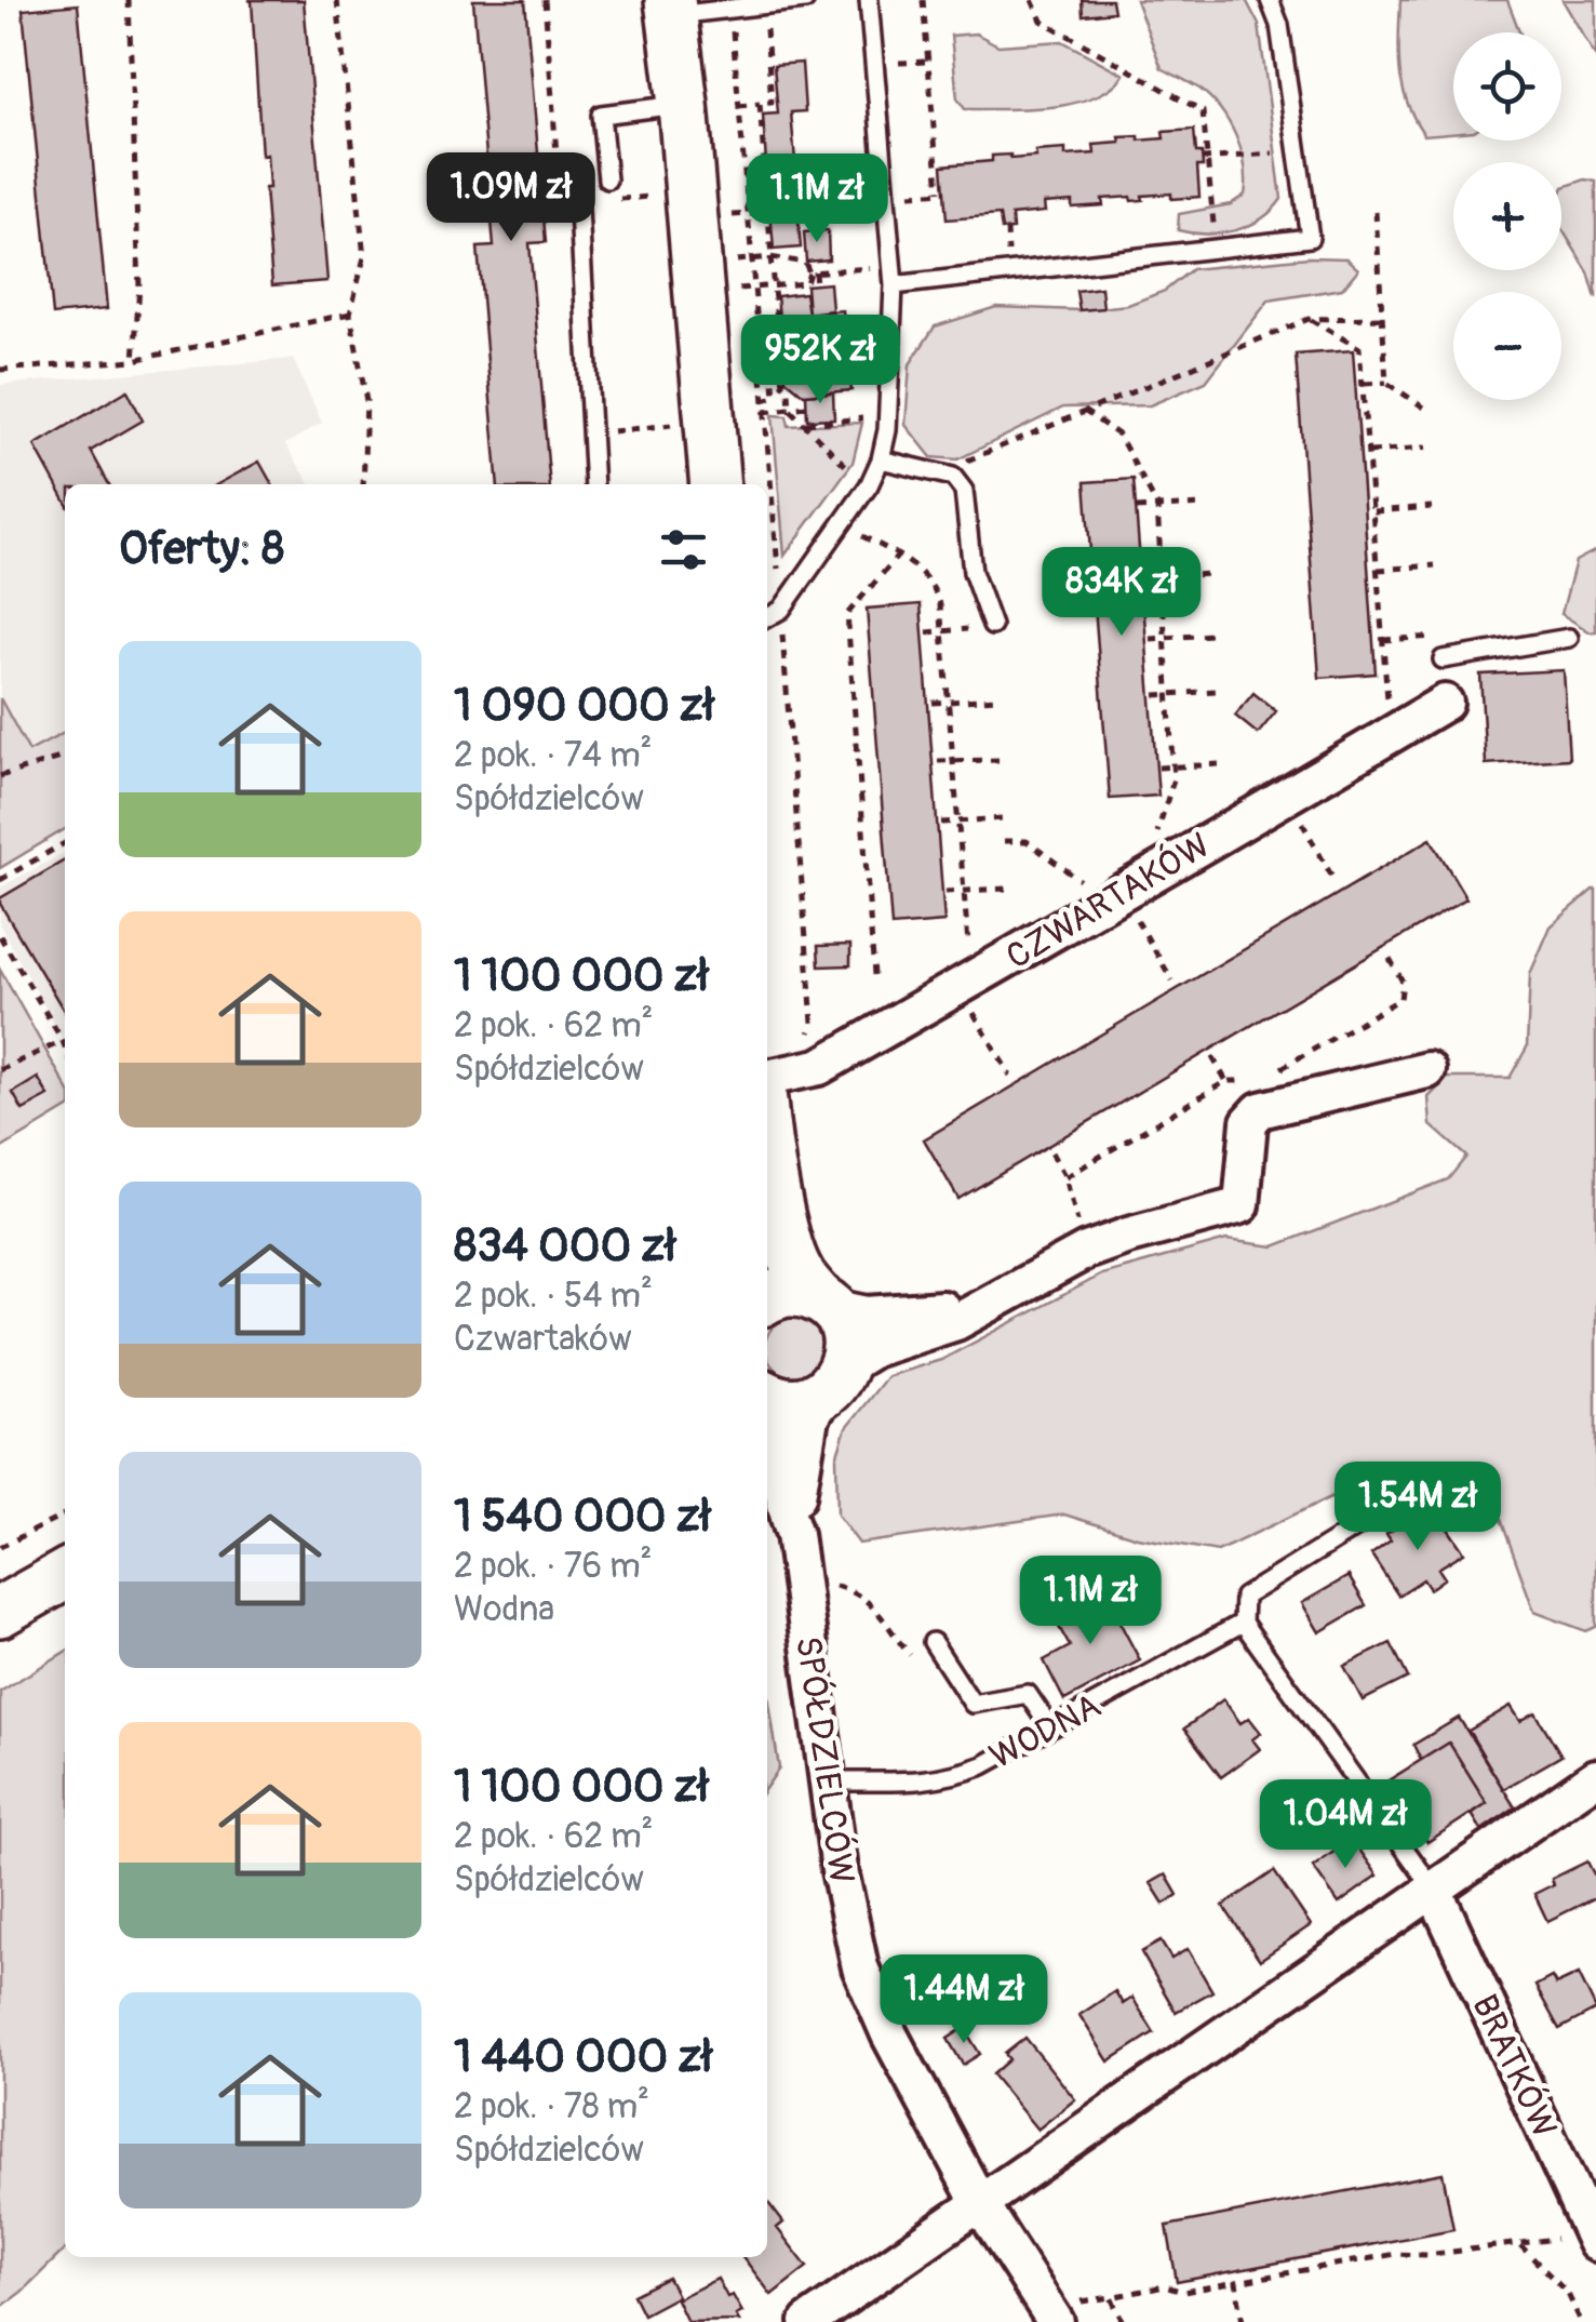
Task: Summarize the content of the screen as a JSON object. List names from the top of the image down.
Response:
{
  "streets": {
    "street": ["CZWARTAKÓW", "SPÓŁDZIELCÓW", "BRATKÓW"],
    "lane": ["WODNA"]
  },
  "crossings": [
    ["WODNA", "SPÓŁDZIELCÓW"]
  ],
  "page": {
    "map_buttons": ["+", "−"],
    "price": [
      "1.09M zł",
      "1.1M zł",
      "952K zł",
      "834K zł",
      "1.54M zł",
      "1.1M zł",
      "1.04M zł",
      "1.44M zł"
    ],
    "heading": "Oferty: 8",
    "list": [
      {
        "name": "1 090 000 zł",
        "note": "2 pok. · 74 m² · Spółdzielców"
      },
      {
        "name": "1 100 000 zł",
        "note": "2 pok. · 62 m² · Spółdzielców"
      },
      {
        "name": "834 000 zł",
        "note": "2 pok. · 54 m² · Czwartaków"
      },
      {
        "name": "1 540 000 zł",
        "note": "2 pok. · 76 m² · Wodna"
      },
      {
        "name": "1 100 000 zł",
        "note": "2 pok. · 62 m² · Spółdzielców"
      },
      {
        "name": "1 440 000 zł",
        "note": "2 pok. · 78 m² · Spółdzielców"
      }
    ]
  }
}
